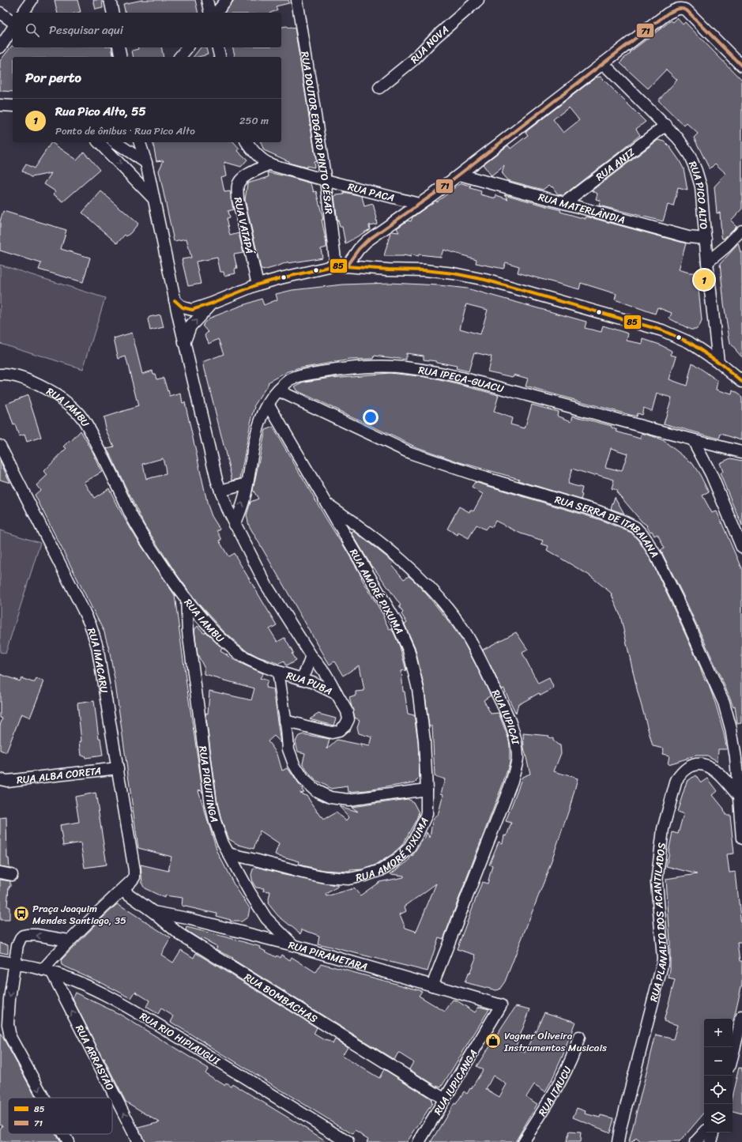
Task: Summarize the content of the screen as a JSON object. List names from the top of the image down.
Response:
{
  "streets": {
    "street": [
      "RUA NOVA",
      "RUA DOUTOR EDGARD PINTO CÉSAR",
      "RUA ANIZ",
      "RUA PACA",
      "RUA PICO ALTO",
      "RUA MATERLÂNDIA",
      "RUA VATAPÁ",
      "RUA IPECA-GUACU",
      "RUA IAMBU",
      "RUA SERRA DE ITABAIANA",
      "RUA AMORÉ PIXUMA",
      "RUA IMACARU",
      "RUA PUBA",
      "RUA IUPICAI",
      "RUA ALBA CORETA",
      "RUA PIQUITINGA",
      "RUA PLANALTO DOS ACANTILADOS",
      "RUA PIRAMETARA",
      "RUA BOMBACHAS",
      "RUA RIO HIPIAUGUI",
      "RUA ARRASTÃO",
      "RUA IUPICANGA",
      "RUA ITAUCU"
    ]
  },
  "crossings": [
    ["RUA DOUTOR EDGARD PINTO CÉSAR", "RUA PACA"],
    ["RUA ANIZ", "RUA PICO ALTO"],
    ["RUA ANIZ", "RUA MATERLÂNDIA"],
    ["RUA PACA", "RUA VATAPÁ"],
    ["RUA PICO ALTO", "RUA MATERLÂNDIA"],
    ["RUA IPECA-GUACU", "RUA SERRA DE ITABAIANA"],
    ["RUA IPECA-GUACU", "RUA AMORÉ PIXUMA"],
    ["RUA IAMBU", "RUA PUBA"],
    ["RUA IAMBU", "RUA PIQUITINGA"],
    ["RUA SERRA DE ITABAIANA", "RUA PLANALTO DOS ACANTILADOS"],
    ["RUA AMORÉ PIXUMA", "RUA IUPICAI"],
    ["RUA AMORÉ PIXUMA", "RUA PIQUITINGA"],
    ["RUA IMACARU", "RUA ALBA CORETA"],
    ["RUA IMACARU", "RUA BOMBACHAS"],
    ["RUA IMACARU", "RUA RIO HIPIAUGUI"],
    ["RUA IMACARU", "RUA ARRASTÃO"],
    ["RUA IUPICAI", "RUA PIRAMETARA"],
    ["RUA PIQUITINGA", "RUA PIRAMETARA"],
    ["RUA PIRAMETARA", "RUA BOMBACHAS"],
    ["RUA PIRAMETARA", "RUA IUPICANGA"],
    ["RUA BOMBACHAS", "RUA IUPICANGA"],
    ["RUA RIO HIPIAUGUI", "RUA ARRASTÃO"]
  ],
  "places": {
    "bus stop": ["Praça Joaquim Mendes Santiago, 35"],
    "shop": ["Vagner Oliveira Instrumentos Musicais"]
  },
  "lines": ["transit line 71", "transit line 85"],
  "legend": ["85", "71"],
  "page": {
    "search": "Pesquisar aqui",
    "heading": "Por perto",
    "list": [
      {
        "mark": "1",
        "name": "Rua Pico Alto, 55",
        "note": "Ponto de ônibus · Rua Pico Alto",
        "value": "250 m"
      }
    ],
    "pins": "1",
    "map_buttons": ["+", "−"]
  }
}
